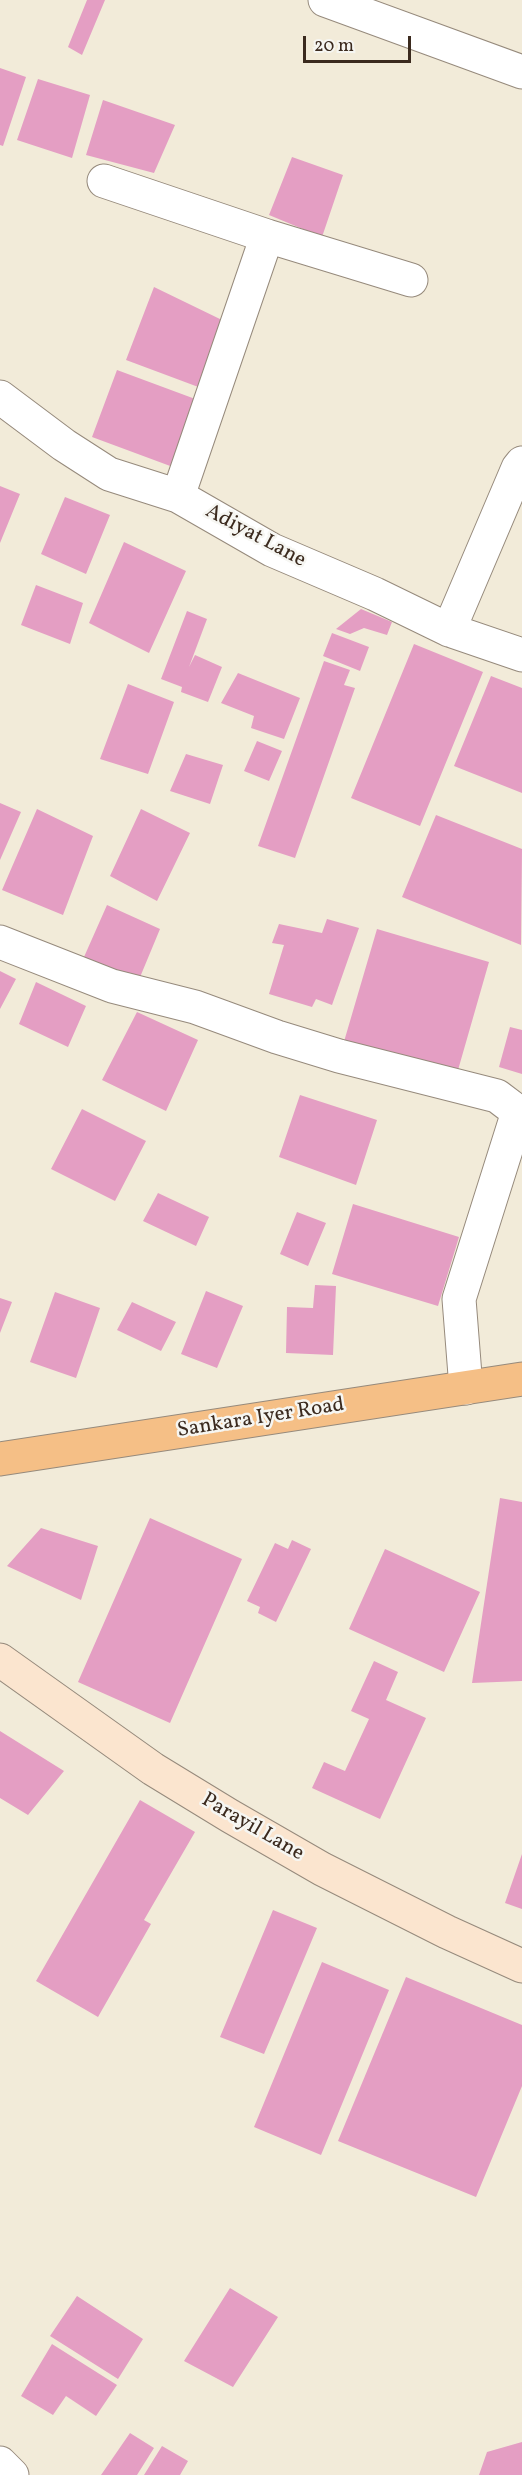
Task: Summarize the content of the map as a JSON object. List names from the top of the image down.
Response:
{
  "streets": {
    "main road": ["Sankara Iyer Road", "Parayil Lane"],
    "street": ["Adiyat Lane"]
  },
  "scale_bar": "20 m"
}
